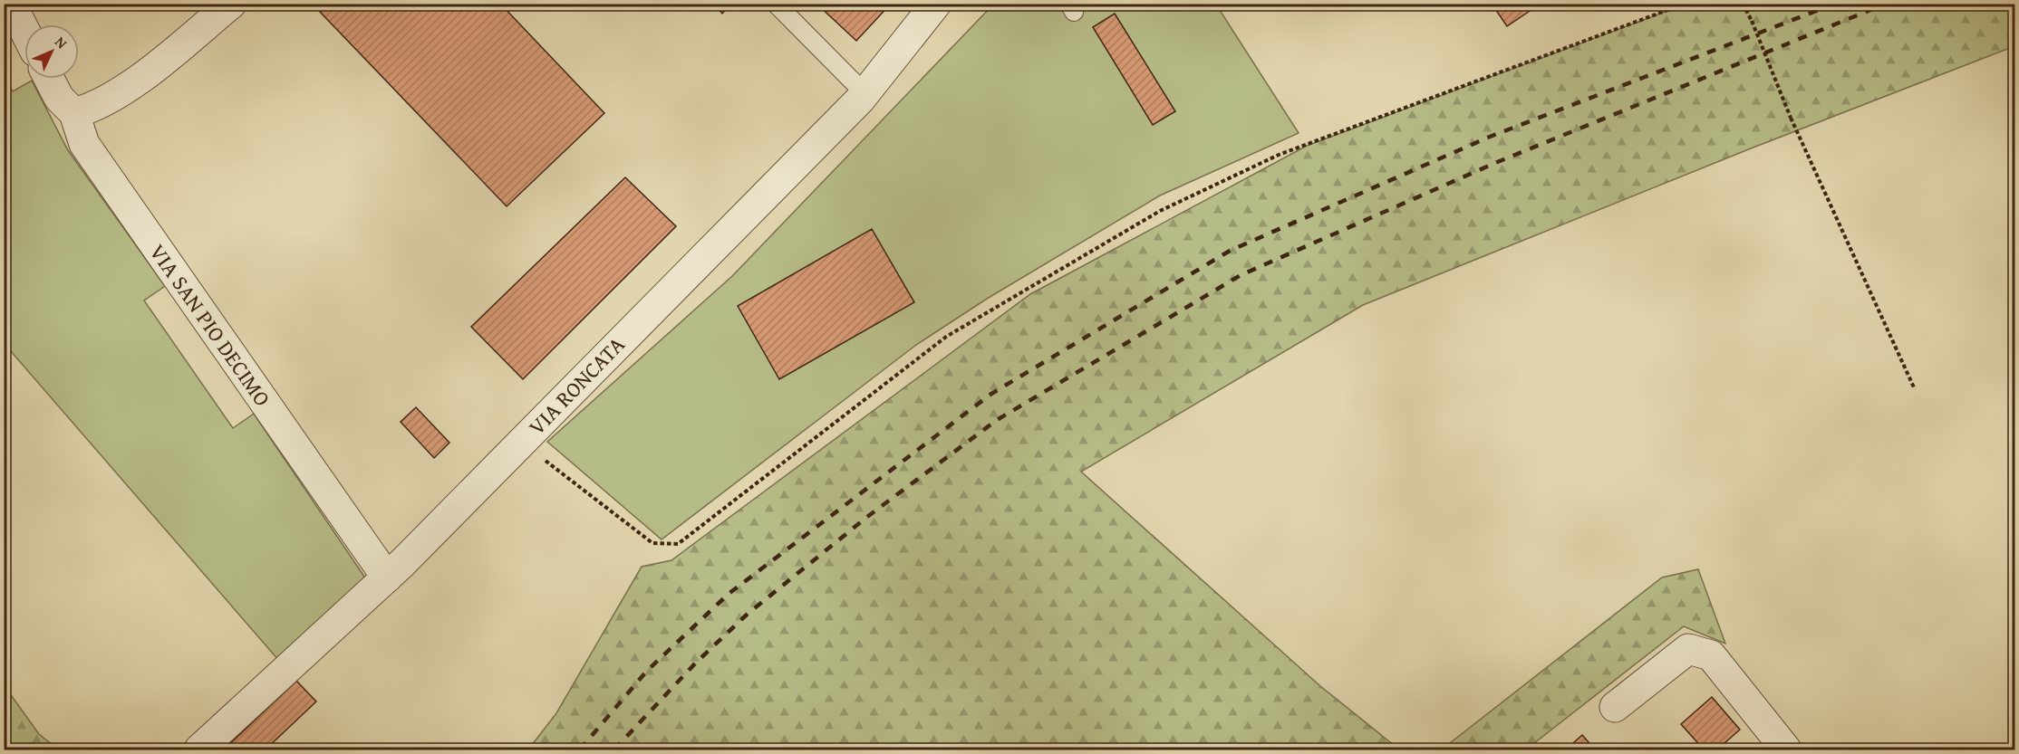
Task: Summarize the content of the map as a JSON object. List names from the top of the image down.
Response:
{
  "streets": {
    "street": ["VIA SAN PIO DECIMO", "VIA RONCATA"]
  },
  "crossings": [
    ["VIA SAN PIO DECIMO", "VIA RONCATA"]
  ],
  "north": "top right"
}
